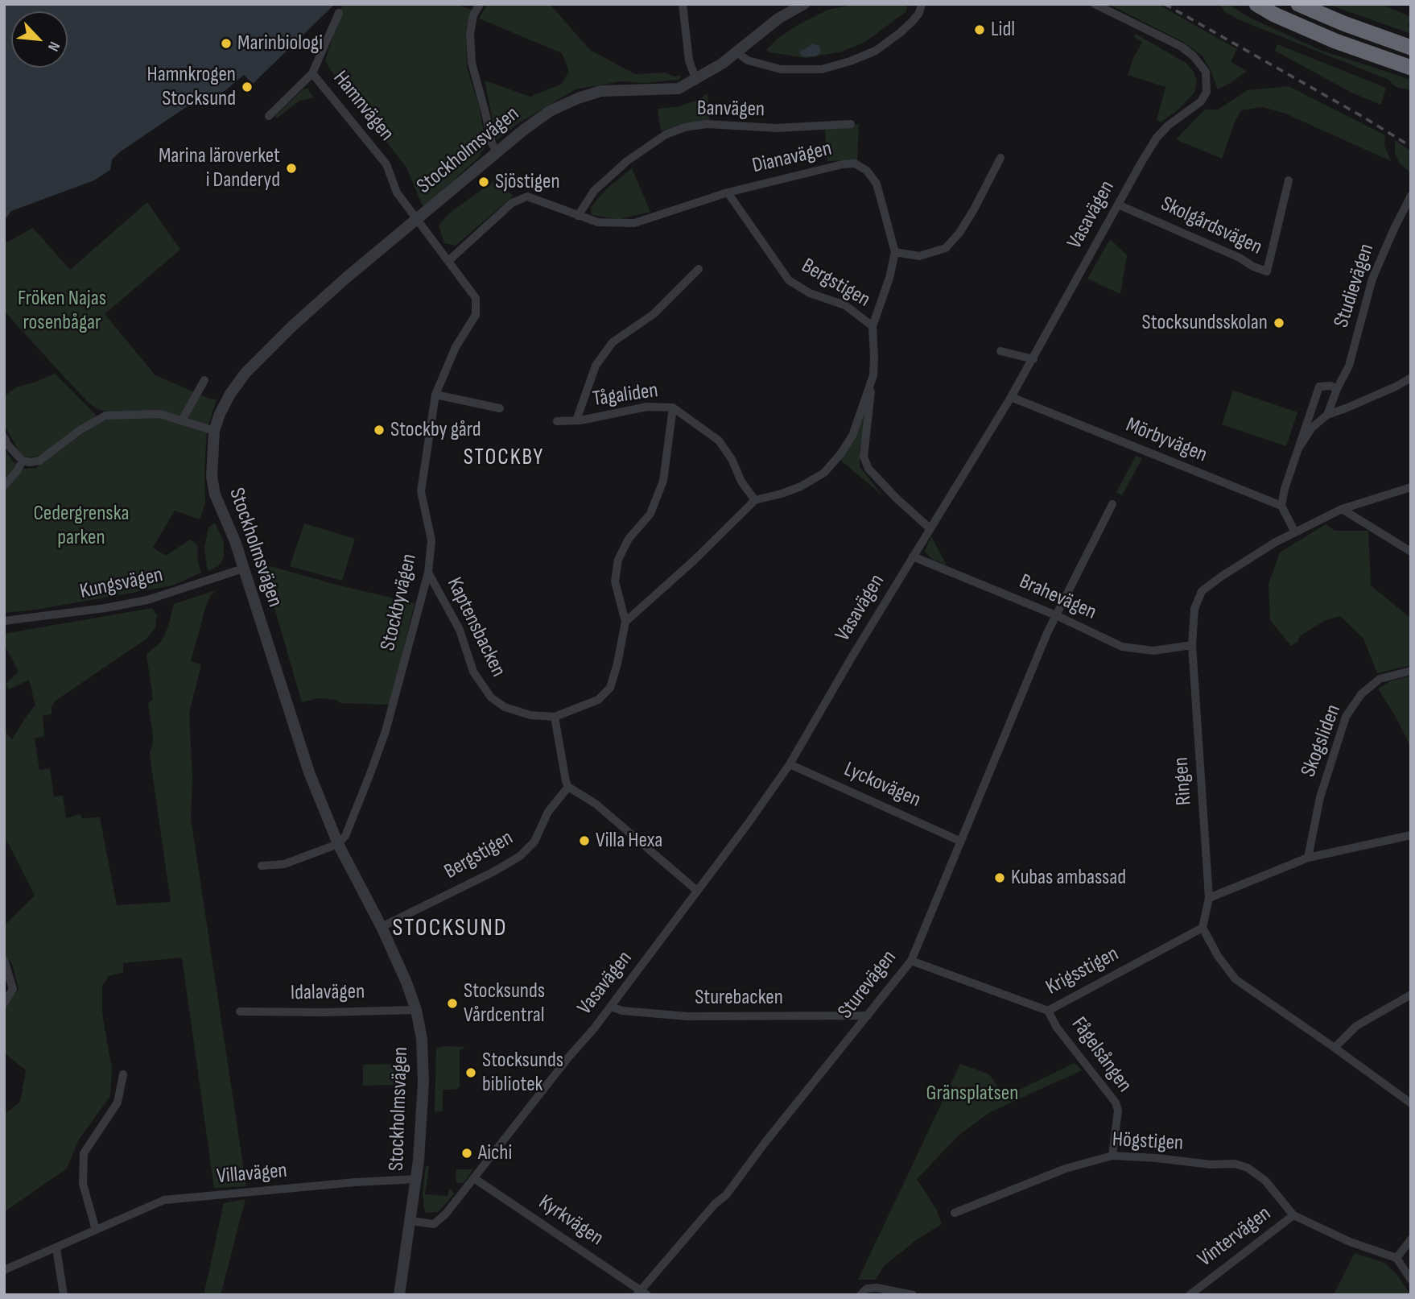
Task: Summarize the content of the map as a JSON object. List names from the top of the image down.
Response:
{
  "streets": {
    "street": [
      "Hamnvägen",
      "Banvägen",
      "Stockholmsvägen",
      "Dianavägen",
      "Vasavägen",
      "Skolgårdsvägen",
      "Bergstigen",
      "Studievägen",
      "Tågaliden",
      "Mörbyvägen",
      "Kungsvägen",
      "Brahevägen",
      "Stockbyvägen",
      "Kaptensbacken",
      "Skogsliden",
      "Ringen",
      "Lyckovägen",
      "Krigsstigen",
      "Sturevägen",
      "Idalavägen",
      "Sturebacken",
      "Fågelsången",
      "Högstigen",
      "Villavägen",
      "Kyrkvägen",
      "Vintervägen"
    ]
  },
  "crossings": [
    ["Hamnvägen", "Stockholmsvägen"],
    ["Hamnvägen", "Stockbyvägen"],
    ["Stockholmsvägen", "Vasavägen"],
    ["Stockholmsvägen", "Bergstigen"],
    ["Stockholmsvägen", "Kungsvägen"],
    ["Stockholmsvägen", "Stockbyvägen"],
    ["Stockholmsvägen", "Idalavägen"],
    ["Stockholmsvägen", "Villavägen"],
    ["Dianavägen", "Bergstigen"],
    ["Vasavägen", "Skolgårdsvägen"],
    ["Vasavägen", "Mörbyvägen"],
    ["Vasavägen", "Brahevägen"],
    ["Vasavägen", "Lyckovägen"],
    ["Vasavägen", "Sturebacken"],
    ["Vasavägen", "Kyrkvägen"],
    ["Bergstigen", "Tågaliden"],
    ["Studievägen", "Mörbyvägen"],
    ["Brahevägen", "Ringen"],
    ["Brahevägen", "Sturevägen"],
    ["Stockbyvägen", "Kaptensbacken"],
    ["Ringen", "Krigsstigen"],
    ["Lyckovägen", "Sturevägen"],
    ["Krigsstigen", "Sturevägen"],
    ["Krigsstigen", "Fågelsången"],
    ["Sturevägen", "Sturebacken"],
    ["Sturevägen", "Kyrkvägen"],
    ["Fågelsången", "Högstigen"],
    ["Högstigen", "Vintervägen"]
  ],
  "districts": ["STOCKBY", "STOCKSUND"],
  "parks": ["Fröken Najas rosenbågar", "Cedergrenska parken", "Gränsplatsen"],
  "places": [
    "Lidl",
    "Marinbiologi",
    "Hamnkrogen Stocksund",
    "Marina läroverket i Danderyd",
    "Sjöstigen",
    "Stocksundsskolan",
    "Stockby gård",
    "Villa Hexa",
    "Kubas ambassad",
    "Stocksunds Vårdcentral",
    "Stocksunds bibliotek",
    "Aichi"
  ],
  "north": "bottom right"
}
